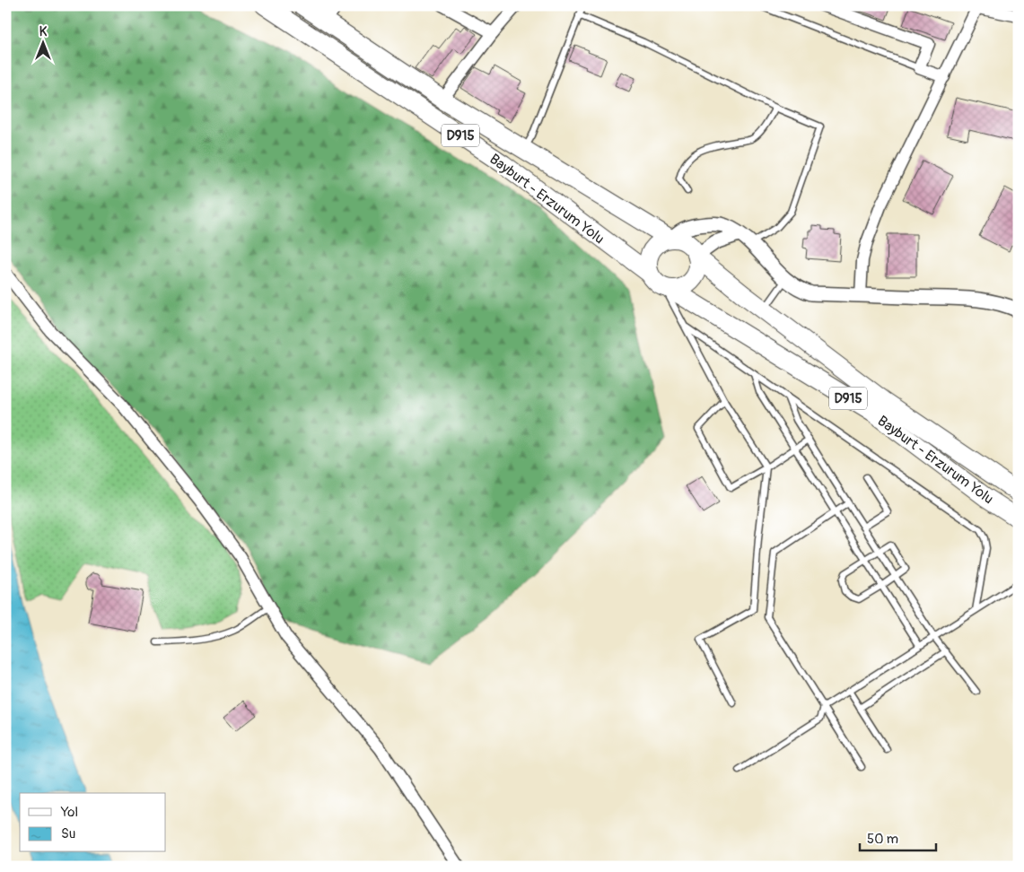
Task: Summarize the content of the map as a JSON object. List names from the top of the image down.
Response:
{
  "streets": {
    "highway": ["D915", "Bayburt - Erzurum Yolu"]
  },
  "legend": ["Yol", "Su"],
  "scale_bar": "50 m",
  "north": "top"
}
